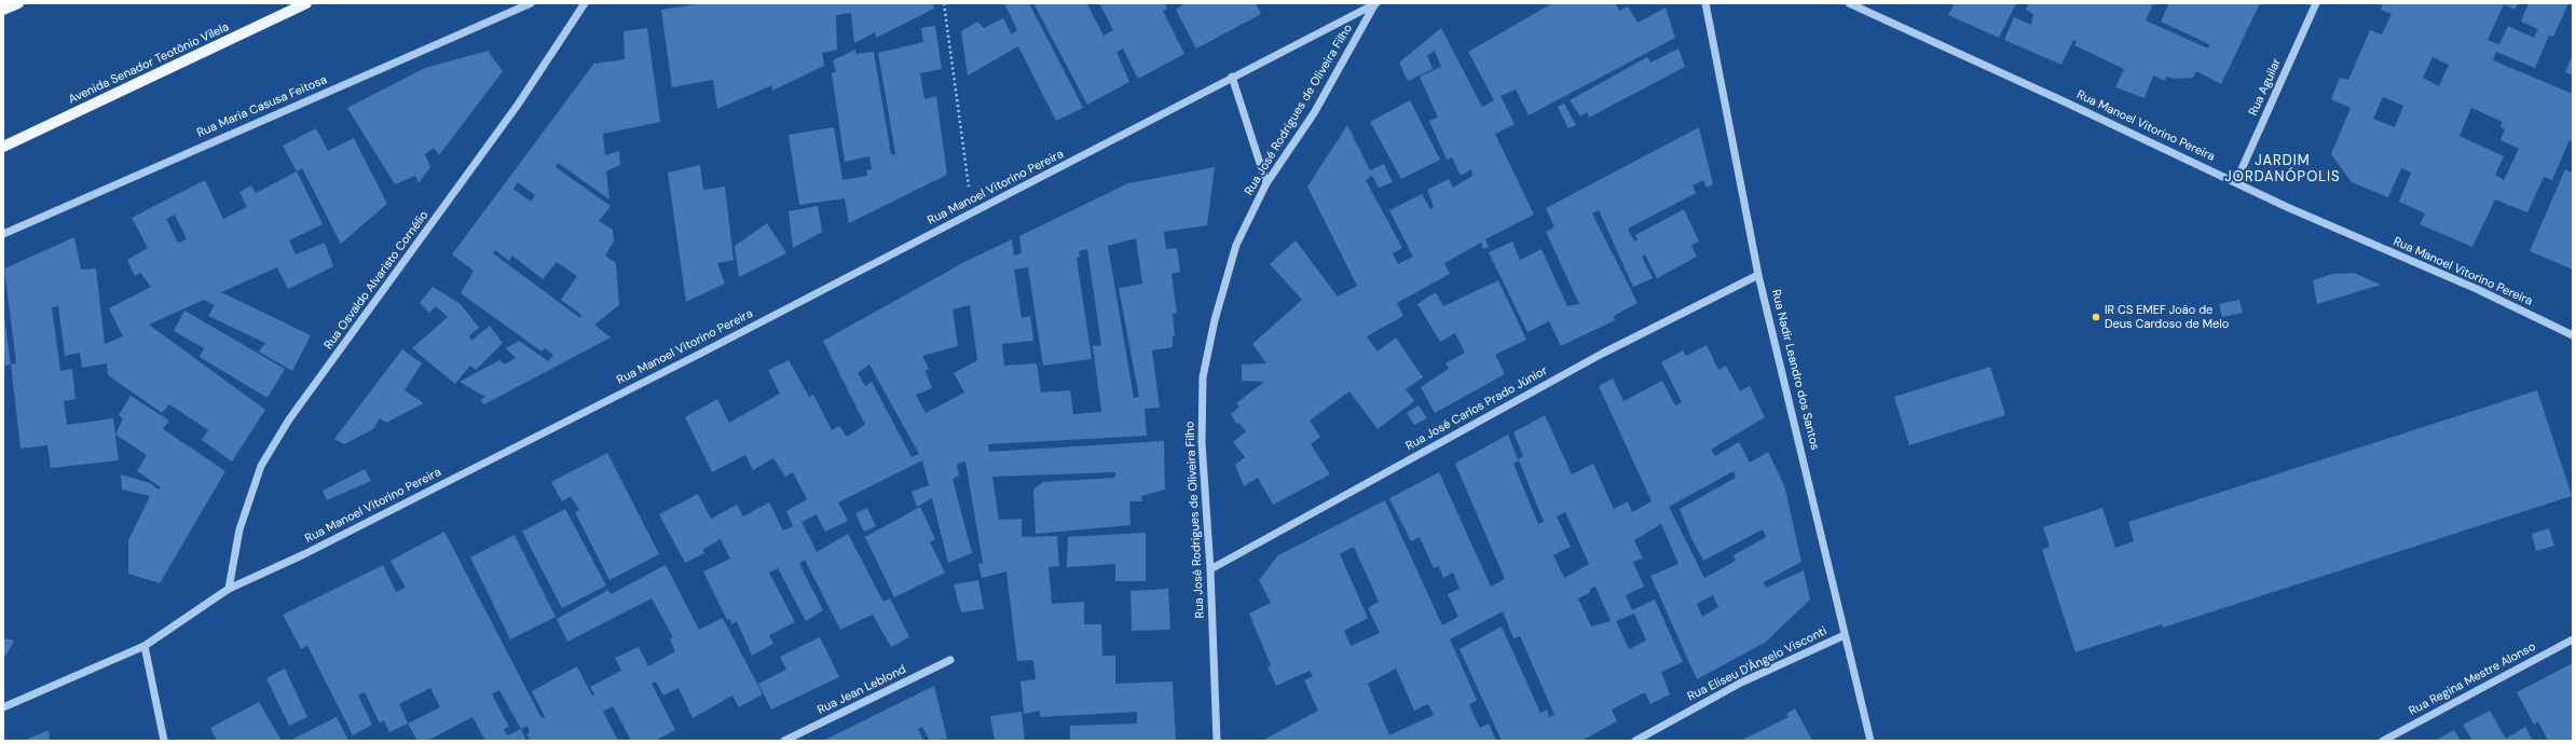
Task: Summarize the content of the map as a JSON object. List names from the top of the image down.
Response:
{
  "streets": {
    "main road": ["Avenida Senador Teotônio Vilela"],
    "street": [
      "Rua Aguilar",
      "Rua Maria Casusa Feitosa",
      "Rua José Rodrigues de Oliveira Filho",
      "Rua Manoel Vitorino Pereira",
      "Rua Osvaldo Alvaristo Cornélio",
      "Rua Nadir Leandro dos Santos",
      "Rua José Carlos Prado Júnior",
      "Rua Eliseu D'Ângelo Visconti",
      "Rua Regina Mestre Alonso",
      "Rua Jean Leblond"
    ]
  },
  "crossings": [
    ["Rua Aguilar", "Rua Manoel Vitorino Pereira"],
    ["Rua José Rodrigues de Oliveira Filho", "Rua Manoel Vitorino Pereira"],
    ["Rua José Rodrigues de Oliveira Filho", "Rua José Carlos Prado Júnior"],
    ["Rua Manoel Vitorino Pereira", "Rua Osvaldo Alvaristo Cornélio"],
    ["Rua Nadir Leandro dos Santos", "Rua José Carlos Prado Júnior"],
    ["Rua Nadir Leandro dos Santos", "Rua Eliseu D'Ângelo Visconti"]
  ],
  "districts": ["JARDIM JORDANÓPOLIS"],
  "places": ["IR CS EMEF João de Deus Cardoso de Melo"]
}
